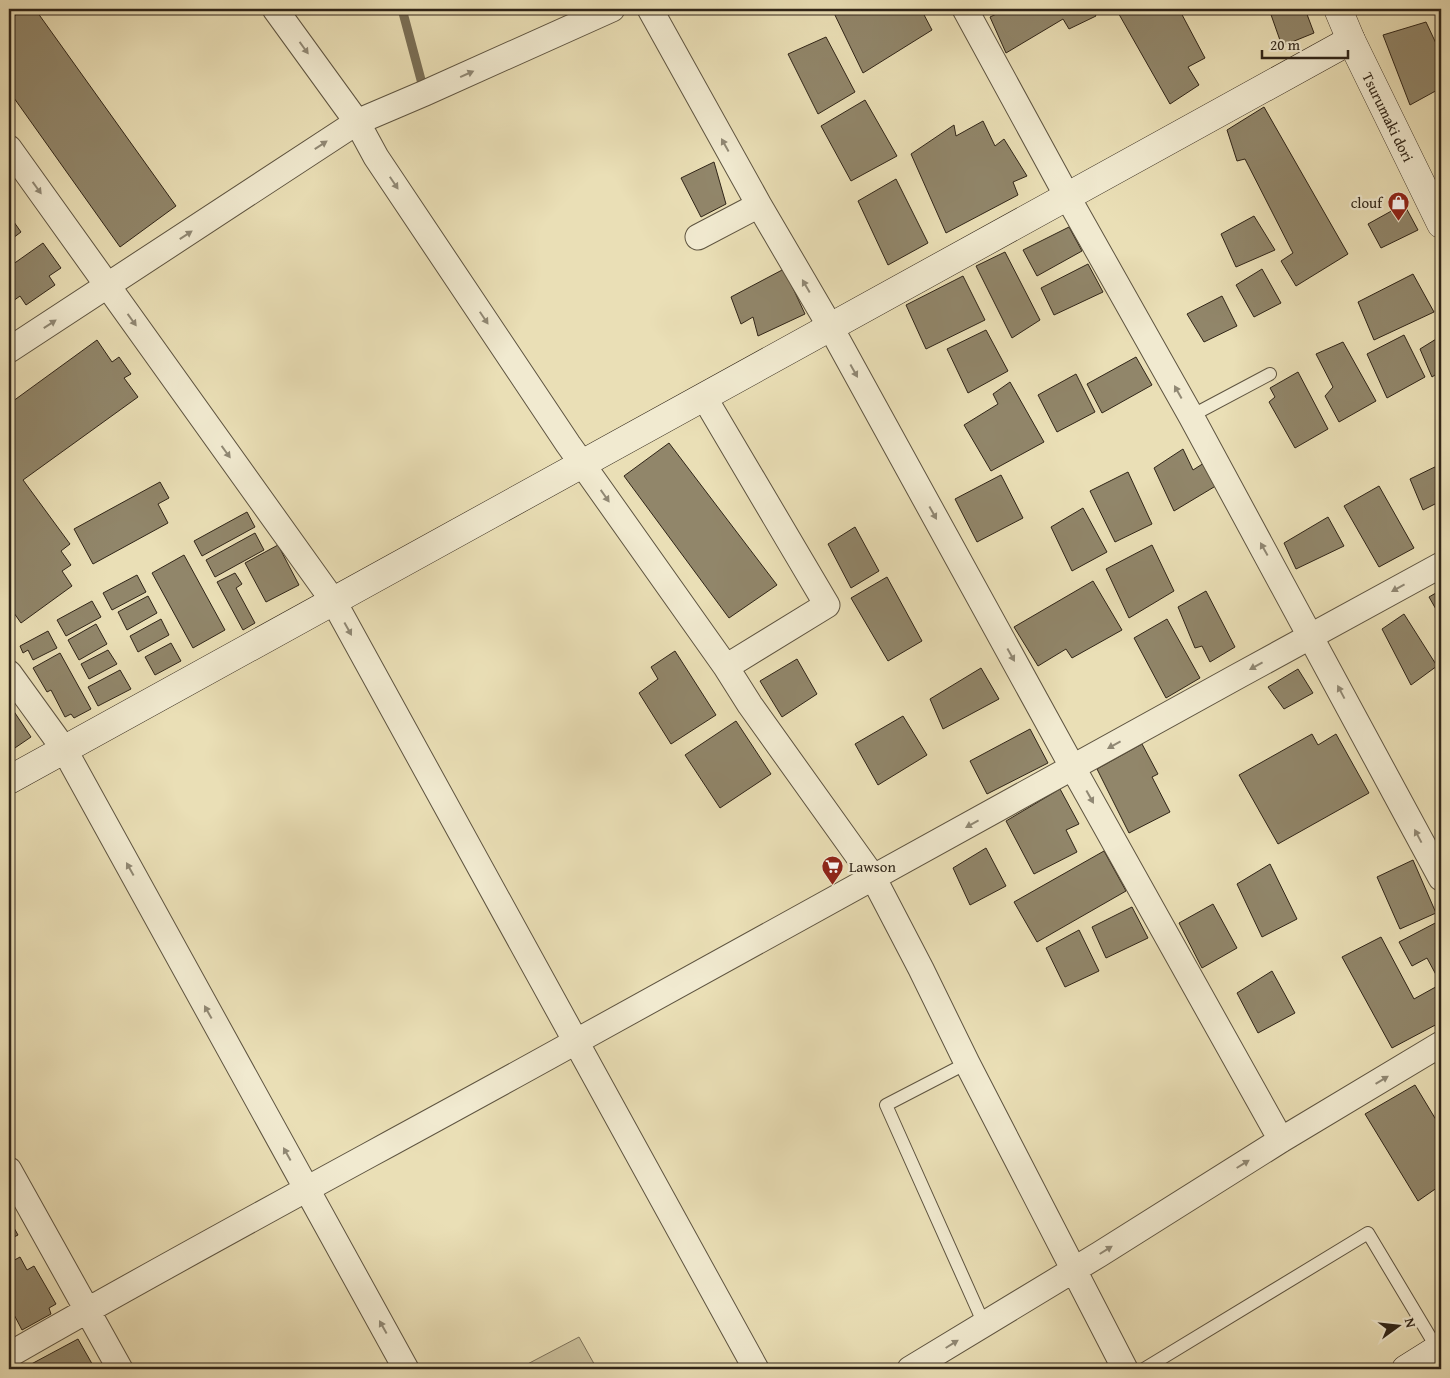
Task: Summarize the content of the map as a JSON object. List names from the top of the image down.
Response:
{
  "streets": {
    "street": ["Tsurumaki dori"]
  },
  "places": {
    "shop": ["clouf"],
    "supermarket": ["Lawson"]
  },
  "scale_bar": "20 m",
  "north": "right"
}
